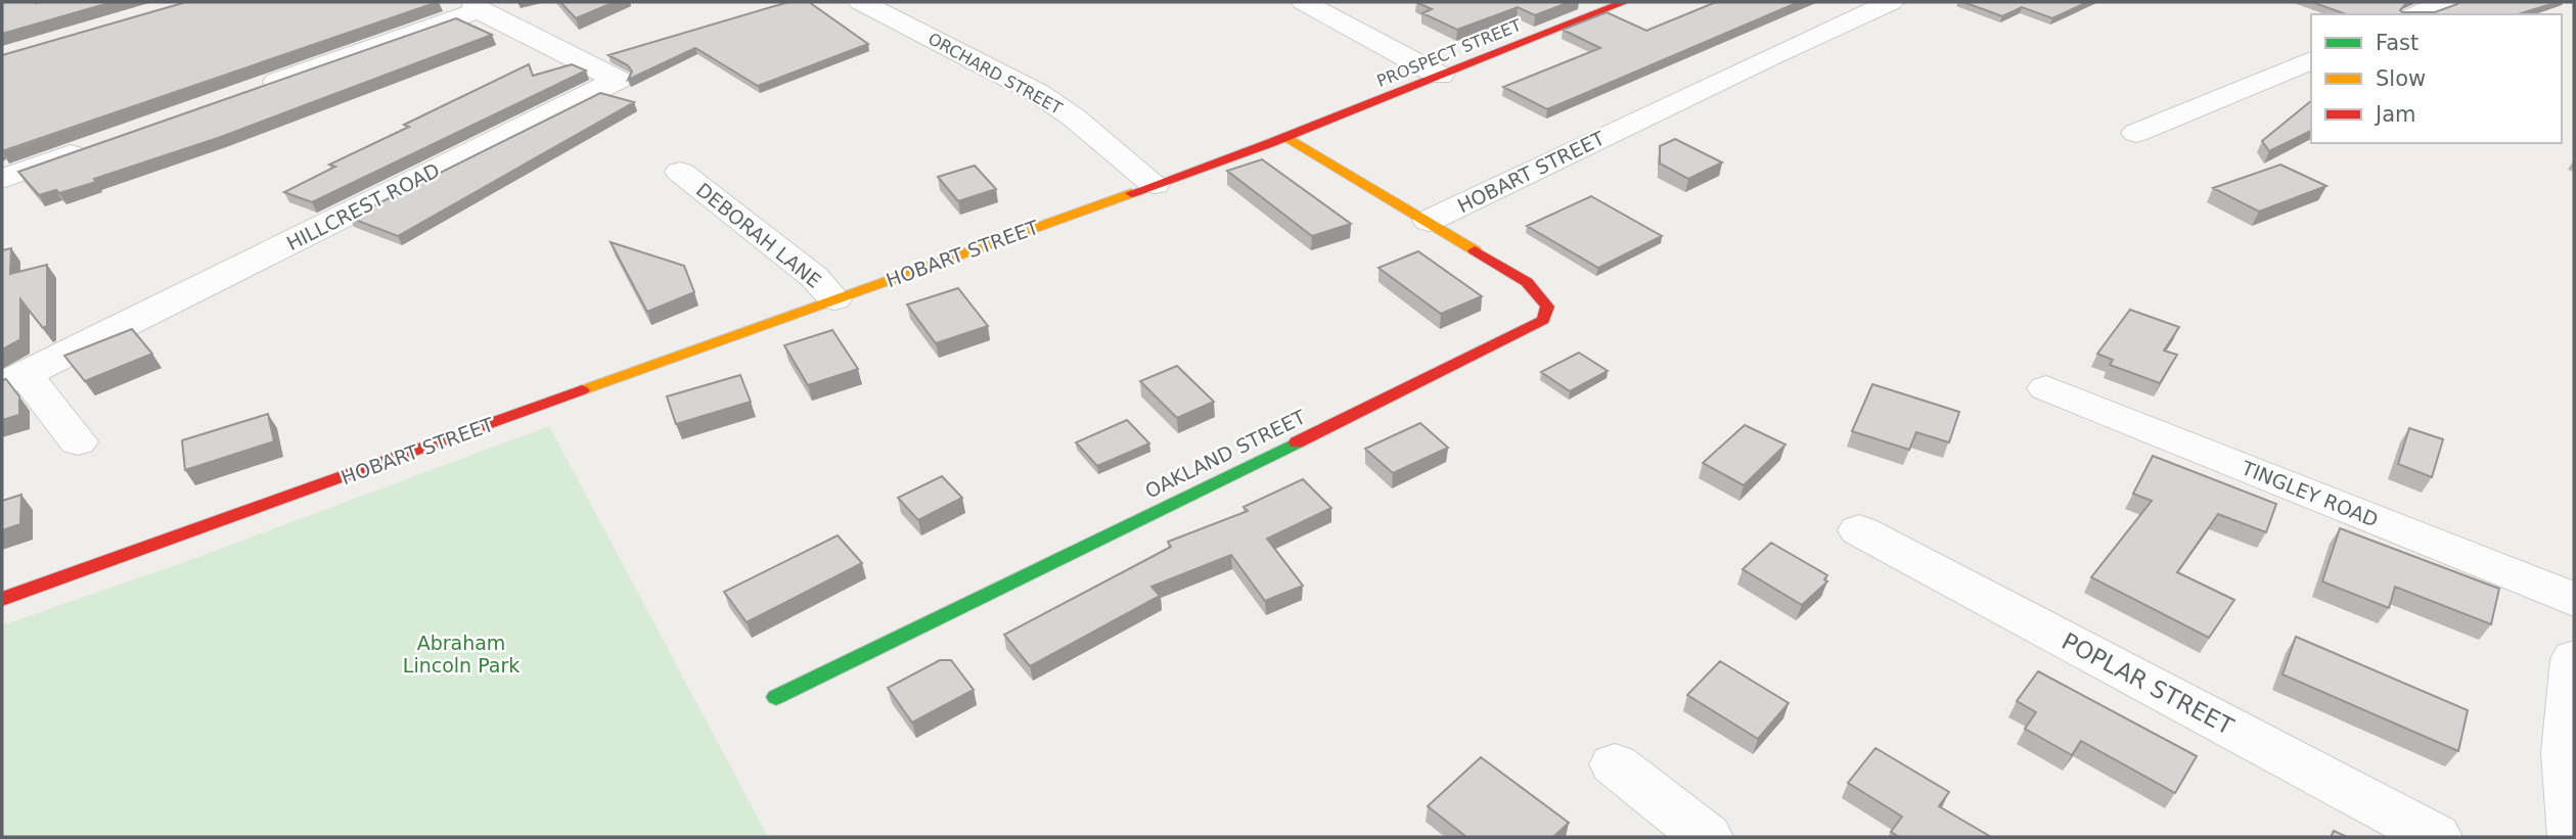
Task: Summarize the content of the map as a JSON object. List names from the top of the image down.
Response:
{
  "streets": {
    "street": [
      "PROSPECT STREET",
      "ORCHARD STREET",
      "HOBART STREET",
      "HILLCREST ROAD",
      "DEBORAH LANE",
      "OAKLAND STREET",
      "TINGLEY ROAD",
      "POPLAR STREET"
    ]
  },
  "crossings": [
    ["PROSPECT STREET", "HOBART STREET"],
    ["ORCHARD STREET", "HOBART STREET"],
    ["HOBART STREET", "DEBORAH LANE"],
    ["HOBART STREET", "OAKLAND STREET"]
  ],
  "parks": ["Abraham Lincoln Park"],
  "legend": ["Fast", "Slow", "Jam"]
}
